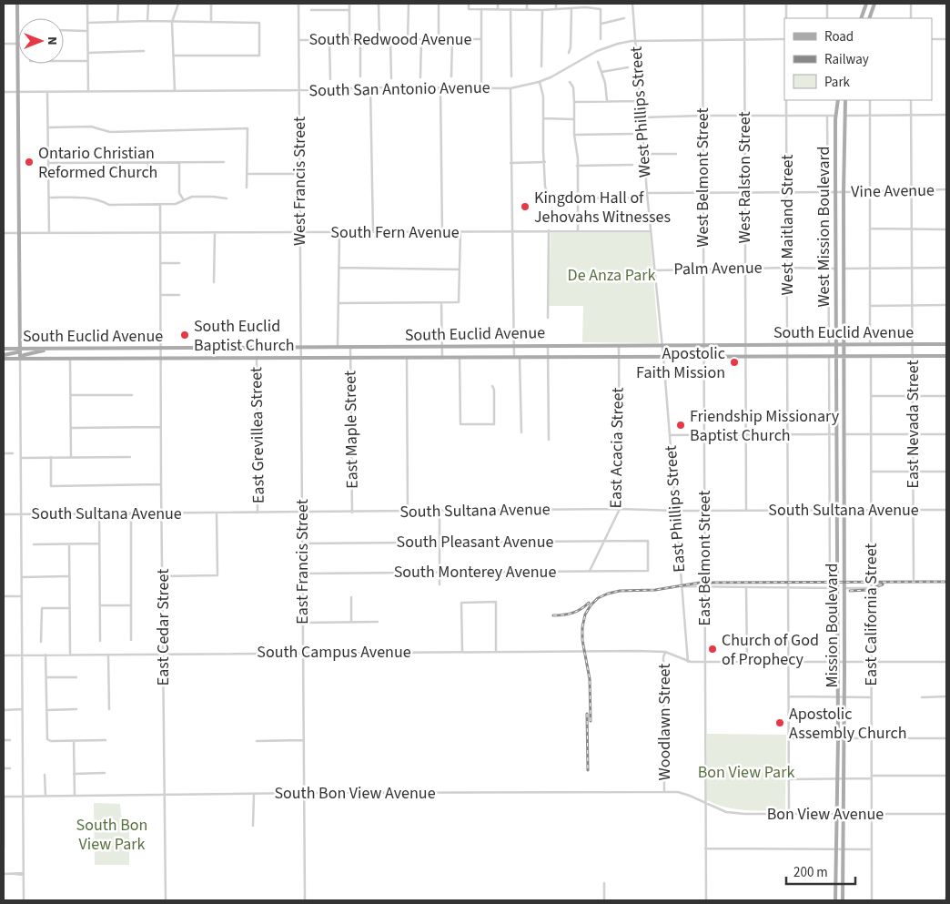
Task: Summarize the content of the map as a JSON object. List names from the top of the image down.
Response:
{
  "streets": {
    "main road": ["West Mission Boulevard", "South Euclid Avenue", "Mission Boulevard"],
    "street": [
      "South Redwood Avenue",
      "South San Antonio Avenue",
      "West Phillips Street",
      "West Belmont Street",
      "West Ralston Street",
      "West Francis Street",
      "Vine Avenue",
      "West Maitland Street",
      "South Fern Avenue",
      "Palm Avenue",
      "East Nevada Street",
      "East Maple Street",
      "East Grevillea Street",
      "East Acacia Street",
      "East Phillips Street",
      "South Sultana Avenue",
      "South Pleasant Avenue",
      "East Belmont Street",
      "East Francis Street",
      "South Monterey Avenue",
      "East California Street",
      "East Cedar Street",
      "South Campus Avenue",
      "Woodlawn Street",
      "South Bon View Avenue",
      "Bon View Avenue"
    ]
  },
  "crossings": [
    ["South Redwood Avenue", "West Francis Street"],
    ["South San Antonio Avenue", "West Phillips Street"],
    ["South San Antonio Avenue", "West Belmont Street"],
    ["South San Antonio Avenue", "West Ralston Street"],
    ["South San Antonio Avenue", "West Francis Street"],
    ["West Phillips Street", "Vine Avenue"],
    ["West Phillips Street", "South Fern Avenue"],
    ["West Phillips Street", "Palm Avenue"],
    ["West Phillips Street", "South Euclid Avenue"],
    ["West Phillips Street", "East Phillips Street"],
    ["West Belmont Street", "Vine Avenue"],
    ["West Belmont Street", "Palm Avenue"],
    ["West Belmont Street", "South Euclid Avenue"],
    ["West Belmont Street", "East Belmont Street"],
    ["West Ralston Street", "Vine Avenue"],
    ["West Ralston Street", "Palm Avenue"],
    ["West Ralston Street", "South Euclid Avenue"],
    ["West Ralston Street", "South Sultana Avenue"],
    ["West Francis Street", "South Fern Avenue"],
    ["West Francis Street", "South Euclid Avenue"],
    ["West Francis Street", "East Francis Street"],
    ["Vine Avenue", "West Maitland Street"],
    ["Vine Avenue", "West Mission Boulevard"],
    ["Vine Avenue", "East Nevada Street"],
    ["West Maitland Street", "Palm Avenue"],
    ["West Maitland Street", "South Euclid Avenue"],
    ["West Maitland Street", "South Sultana Avenue"],
    ["West Maitland Street", "Bon View Avenue"],
    ["West Mission Boulevard", "Palm Avenue"],
    ["West Mission Boulevard", "South Euclid Avenue"],
    ["West Mission Boulevard", "South Sultana Avenue"],
    ["West Mission Boulevard", "Mission Boulevard"],
    ["West Mission Boulevard", "Bon View Avenue"],
    ["South Fern Avenue", "East Cedar Street"],
    ["South Euclid Avenue", "East Nevada Street"],
    ["South Euclid Avenue", "East Maple Street"],
    ["South Euclid Avenue", "East Grevillea Street"],
    ["South Euclid Avenue", "East Acacia Street"],
    ["South Euclid Avenue", "East Phillips Street"],
    ["South Euclid Avenue", "East Belmont Street"],
    ["South Euclid Avenue", "East Francis Street"],
    ["South Euclid Avenue", "East California Street"],
    ["South Euclid Avenue", "Mission Boulevard"],
    ["South Euclid Avenue", "East Cedar Street"],
    ["East Nevada Street", "South Sultana Avenue"],
    ["East Maple Street", "South Sultana Avenue"],
    ["East Grevillea Street", "South Sultana Avenue"],
    ["East Acacia Street", "South Sultana Avenue"],
    ["East Acacia Street", "South Pleasant Avenue"],
    ["East Acacia Street", "South Monterey Avenue"],
    ["East Phillips Street", "South Sultana Avenue"],
    ["South Sultana Avenue", "East Belmont Street"],
    ["South Sultana Avenue", "East Francis Street"],
    ["South Sultana Avenue", "East California Street"],
    ["South Sultana Avenue", "Mission Boulevard"],
    ["South Sultana Avenue", "East Cedar Street"],
    ["South Pleasant Avenue", "East Francis Street"],
    ["South Pleasant Avenue", "South Monterey Avenue"],
    ["East Belmont Street", "South Bon View Avenue"],
    ["East Belmont Street", "Bon View Avenue"],
    ["East Francis Street", "South Monterey Avenue"],
    ["East Francis Street", "South Campus Avenue"],
    ["East Francis Street", "South Bon View Avenue"],
    ["East California Street", "Bon View Avenue"],
    ["Mission Boulevard", "Bon View Avenue"],
    ["East Cedar Street", "South Campus Avenue"],
    ["East Cedar Street", "South Bon View Avenue"],
    ["South Campus Avenue", "Woodlawn Street"],
    ["Woodlawn Street", "South Bon View Avenue"],
    ["South Bon View Avenue", "Bon View Avenue"]
  ],
  "parks": ["De Anza Park", "Bon View Park", "South Bon View Park"],
  "places": [
    "Ontario Christian Reformed Church",
    "Kingdom Hall of Jehovahs Witnesses",
    "South Euclid Baptist Church",
    "Apostolic Faith Mission",
    "Friendship Missionary Baptist Church",
    "Church of God of Prophecy",
    "Apostolic Assembly Church"
  ],
  "legend": ["Road", "Railway", "Park"],
  "scale_bar": "200 m",
  "north": "right"
}
